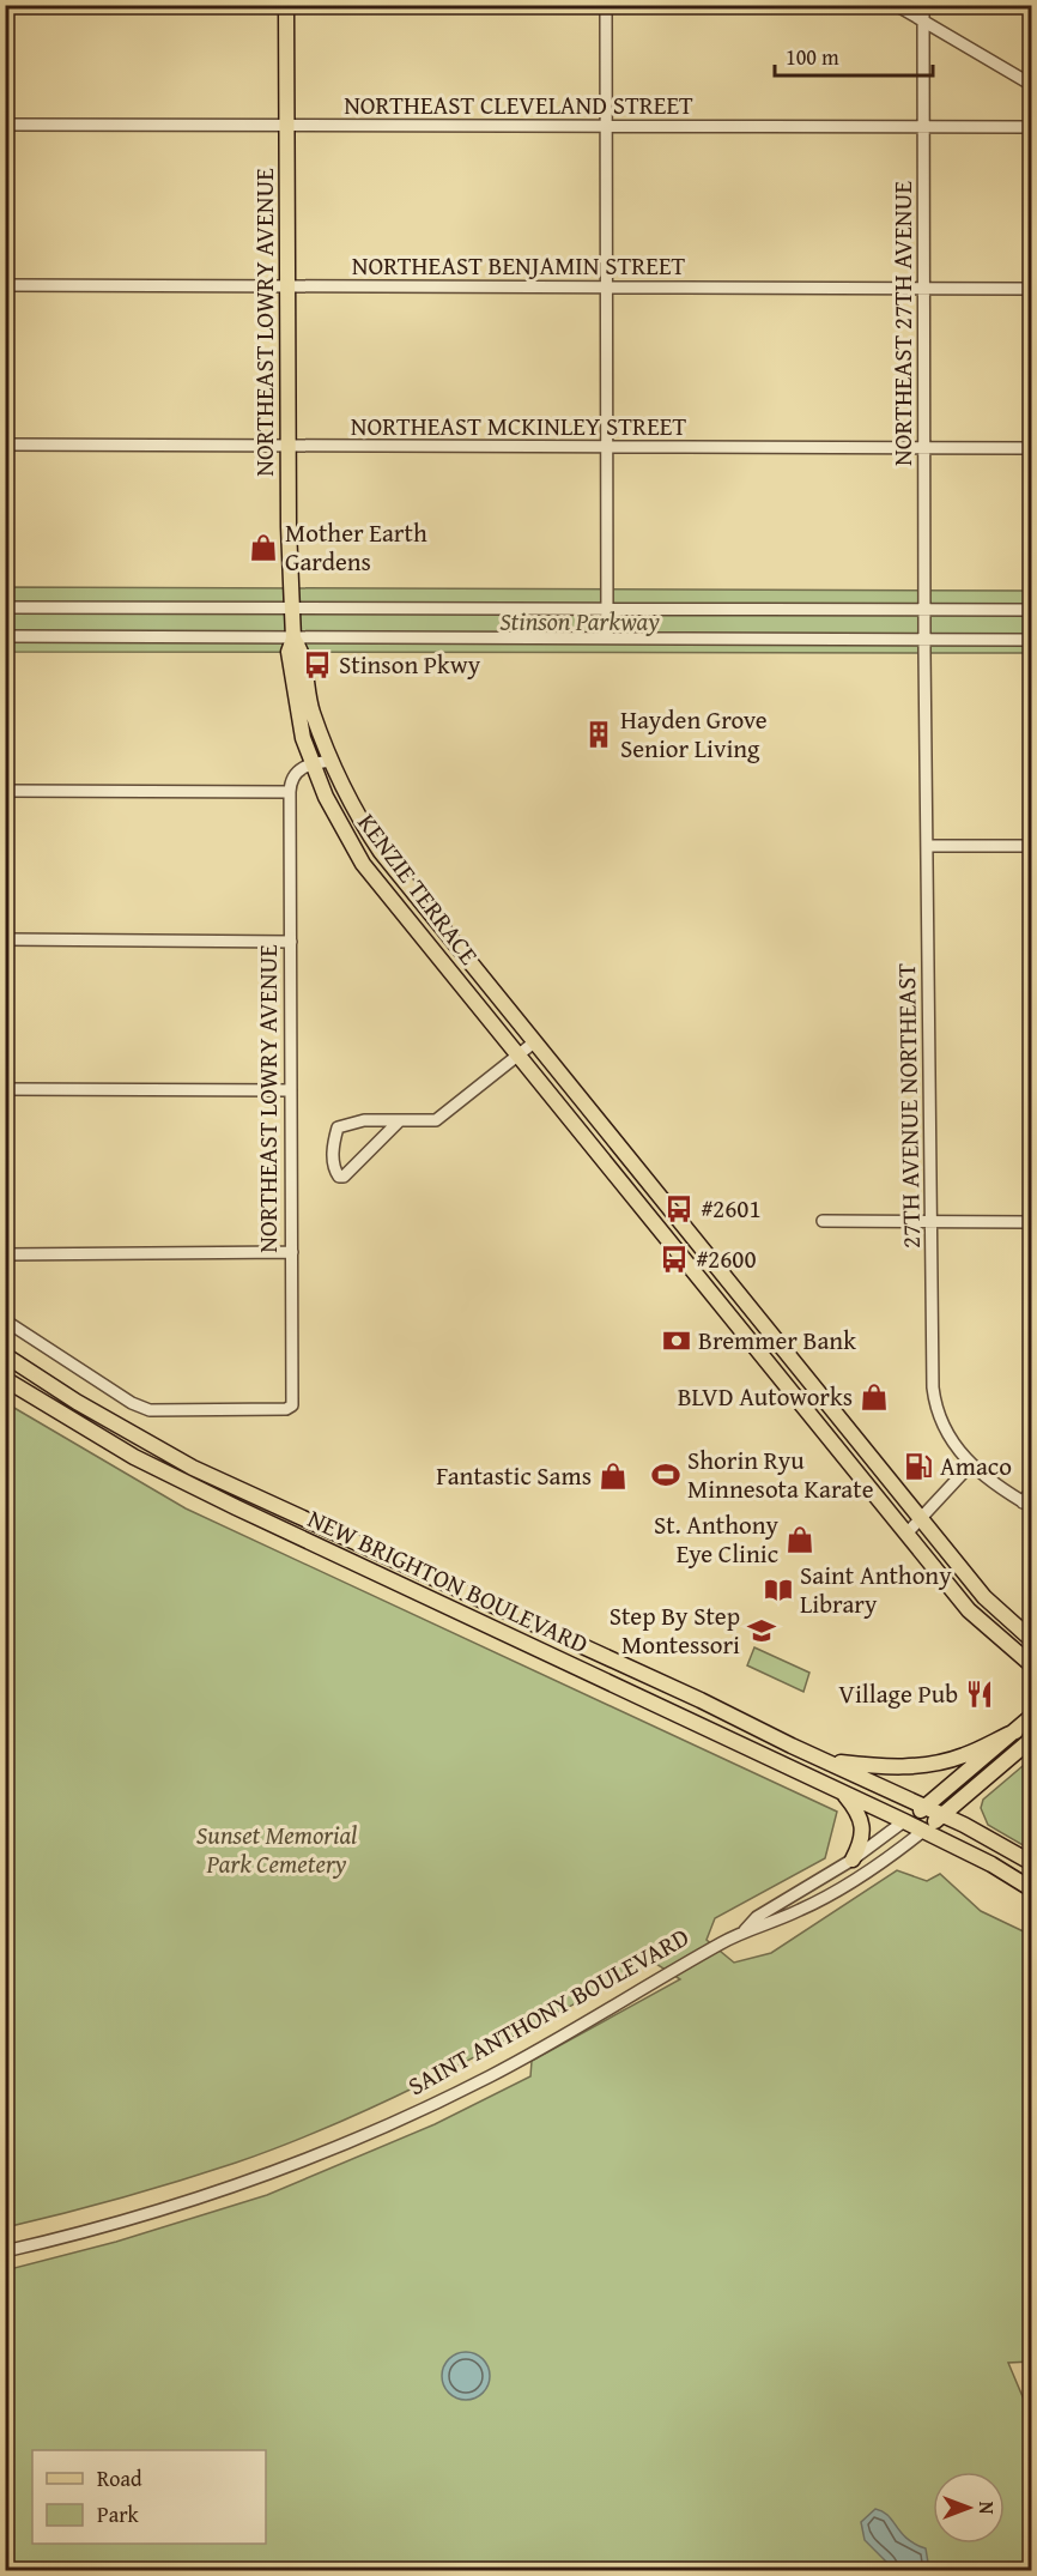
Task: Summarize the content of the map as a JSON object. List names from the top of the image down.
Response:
{
  "streets": {
    "main road": [
      "NORTHEAST LOWRY AVENUE",
      "KENZIE TERRACE",
      "NEW BRIGHTON BOULEVARD",
      "SAINT ANTHONY BOULEVARD"
    ],
    "street": [
      "NORTHEAST CLEVELAND STREET",
      "NORTHEAST BENJAMIN STREET",
      "NORTHEAST 27TH AVENUE",
      "NORTHEAST MCKINLEY STREET",
      "27TH AVENUE NORTHEAST"
    ]
  },
  "crossings": [
    ["NORTHEAST CLEVELAND STREET", "NORTHEAST LOWRY AVENUE"],
    ["NORTHEAST CLEVELAND STREET", "NORTHEAST 27TH AVENUE"],
    ["NORTHEAST BENJAMIN STREET", "NORTHEAST LOWRY AVENUE"],
    ["NORTHEAST BENJAMIN STREET", "NORTHEAST 27TH AVENUE"],
    ["NORTHEAST LOWRY AVENUE", "NORTHEAST MCKINLEY STREET"],
    ["NORTHEAST LOWRY AVENUE", "KENZIE TERRACE"],
    ["NORTHEAST 27TH AVENUE", "NORTHEAST MCKINLEY STREET"],
    ["NORTHEAST 27TH AVENUE", "27TH AVENUE NORTHEAST"],
    ["NEW BRIGHTON BOULEVARD", "SAINT ANTHONY BOULEVARD"]
  ],
  "parks": ["Stinson Parkway", "Sunset Memorial Park Cemetery"],
  "places": {
    "shop": [
      "Mother Earth Gardens",
      "BLVD Autoworks",
      "Fantastic Sams",
      "St. Anthony Eye Clinic"
    ],
    "bus stop": ["Stinson Pkwy", "#2601", "#2600"],
    "building": ["Hayden Grove Senior Living"],
    "bank": ["Bremmer Bank"],
    "fuel station": ["Amaco"],
    "sports": ["Shorin Ryu Minnesota Karate"],
    "library": ["Saint Anthony Library"],
    "school or university": ["Step By Step Montessori"],
    "restaurant": ["Village Pub"]
  },
  "legend": ["Road", "Park"],
  "scale_bar": "100 m",
  "north": "right"
}
